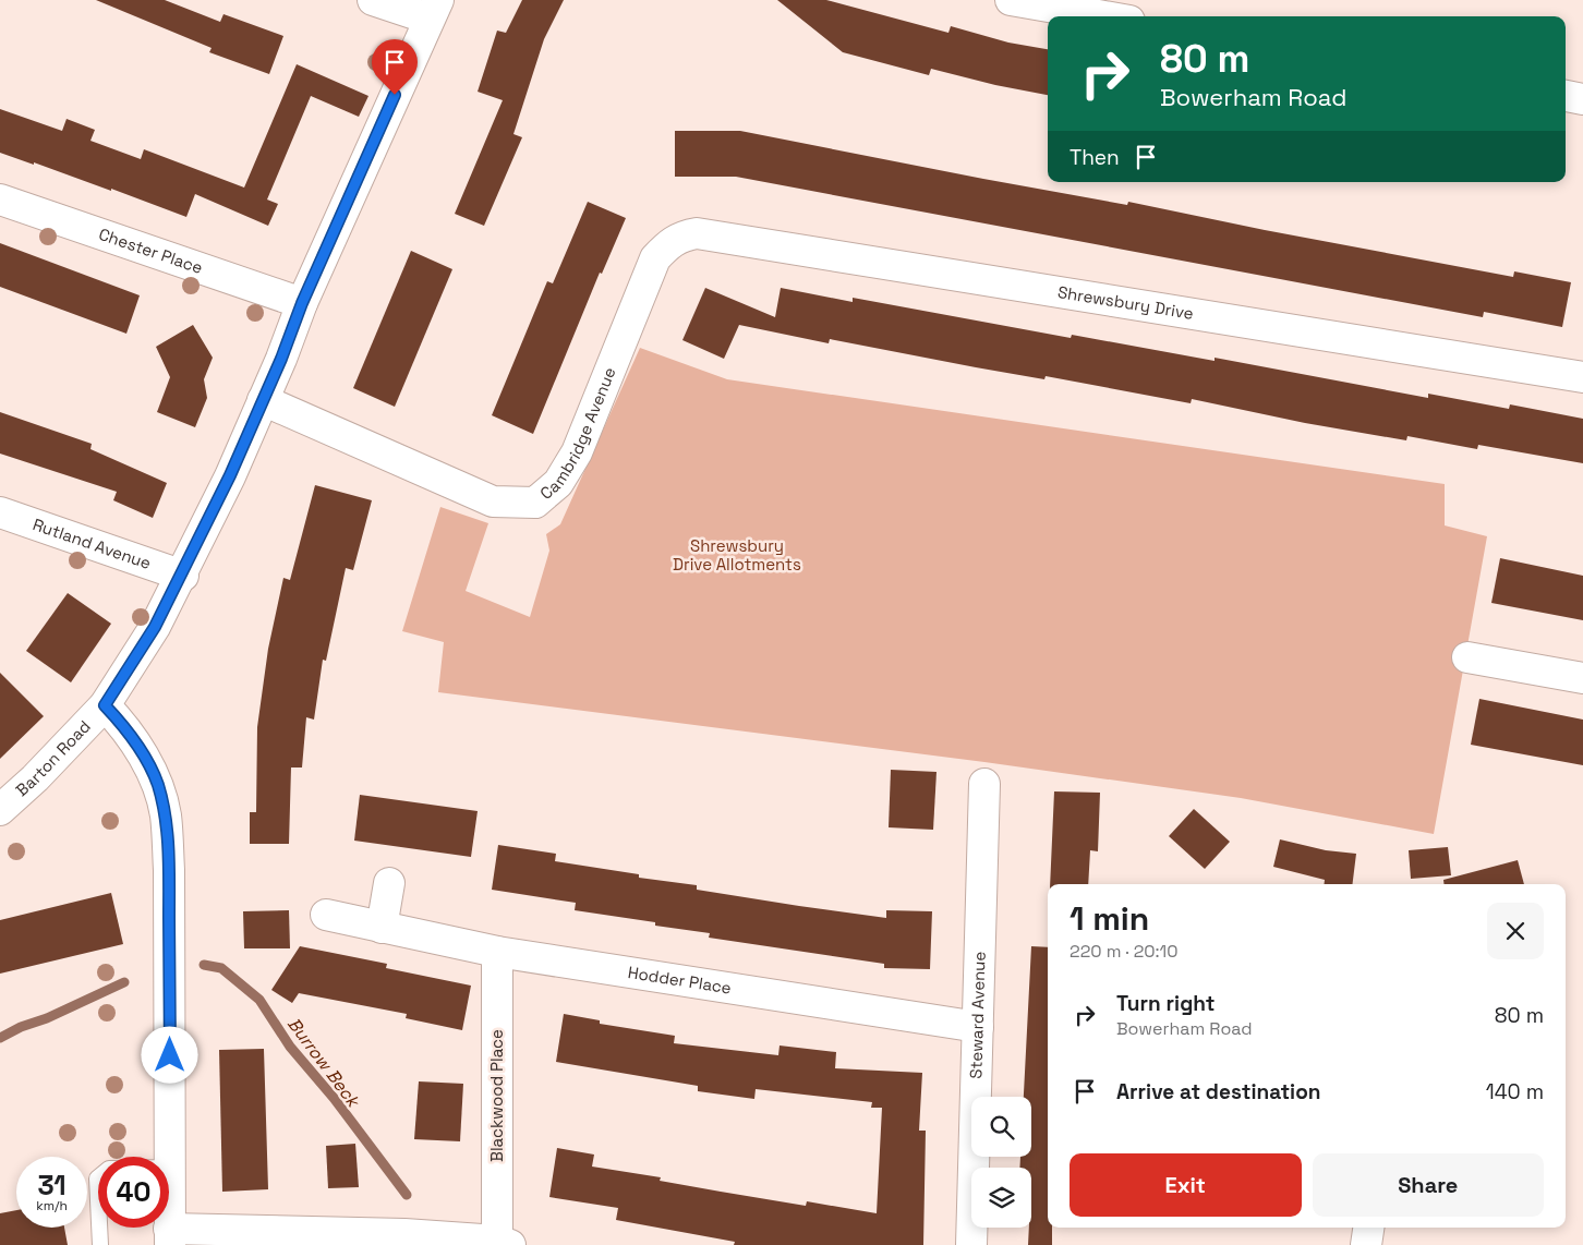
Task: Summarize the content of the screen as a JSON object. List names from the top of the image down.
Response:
{
  "streets": {
    "street": [
      "Chester Place",
      "Shrewsbury Drive",
      "Cambridge Avenue",
      "Rutland Avenue",
      "Barton Road",
      "Hodder Place",
      "Steward Avenue",
      "Blackwood Place"
    ]
  },
  "crossings": [
    ["Chester Place", "Barton Road"],
    ["Shrewsbury Drive", "Cambridge Avenue"],
    ["Cambridge Avenue", "Barton Road"],
    ["Rutland Avenue", "Barton Road"],
    ["Hodder Place", "Steward Avenue"],
    ["Hodder Place", "Blackwood Place"]
  ],
  "water": ["Burrow Beck"],
  "parks": ["Shrewsbury Drive Allotments"],
  "page": {
    "turn": ["80 m", "Bowerham Road"],
    "then": "Then",
    "heading": ["1 min", "220 m · 20:10"],
    "list": [
      {
        "name": "Turn right",
        "note": "Bowerham Road",
        "value": "80 m"
      },
      {
        "name": "Arrive at destination",
        "value": "140 m"
      }
    ],
    "buttons": ["Exit", "Share"],
    "speed": "31 km/h",
    "limit": "40"
  }
}
